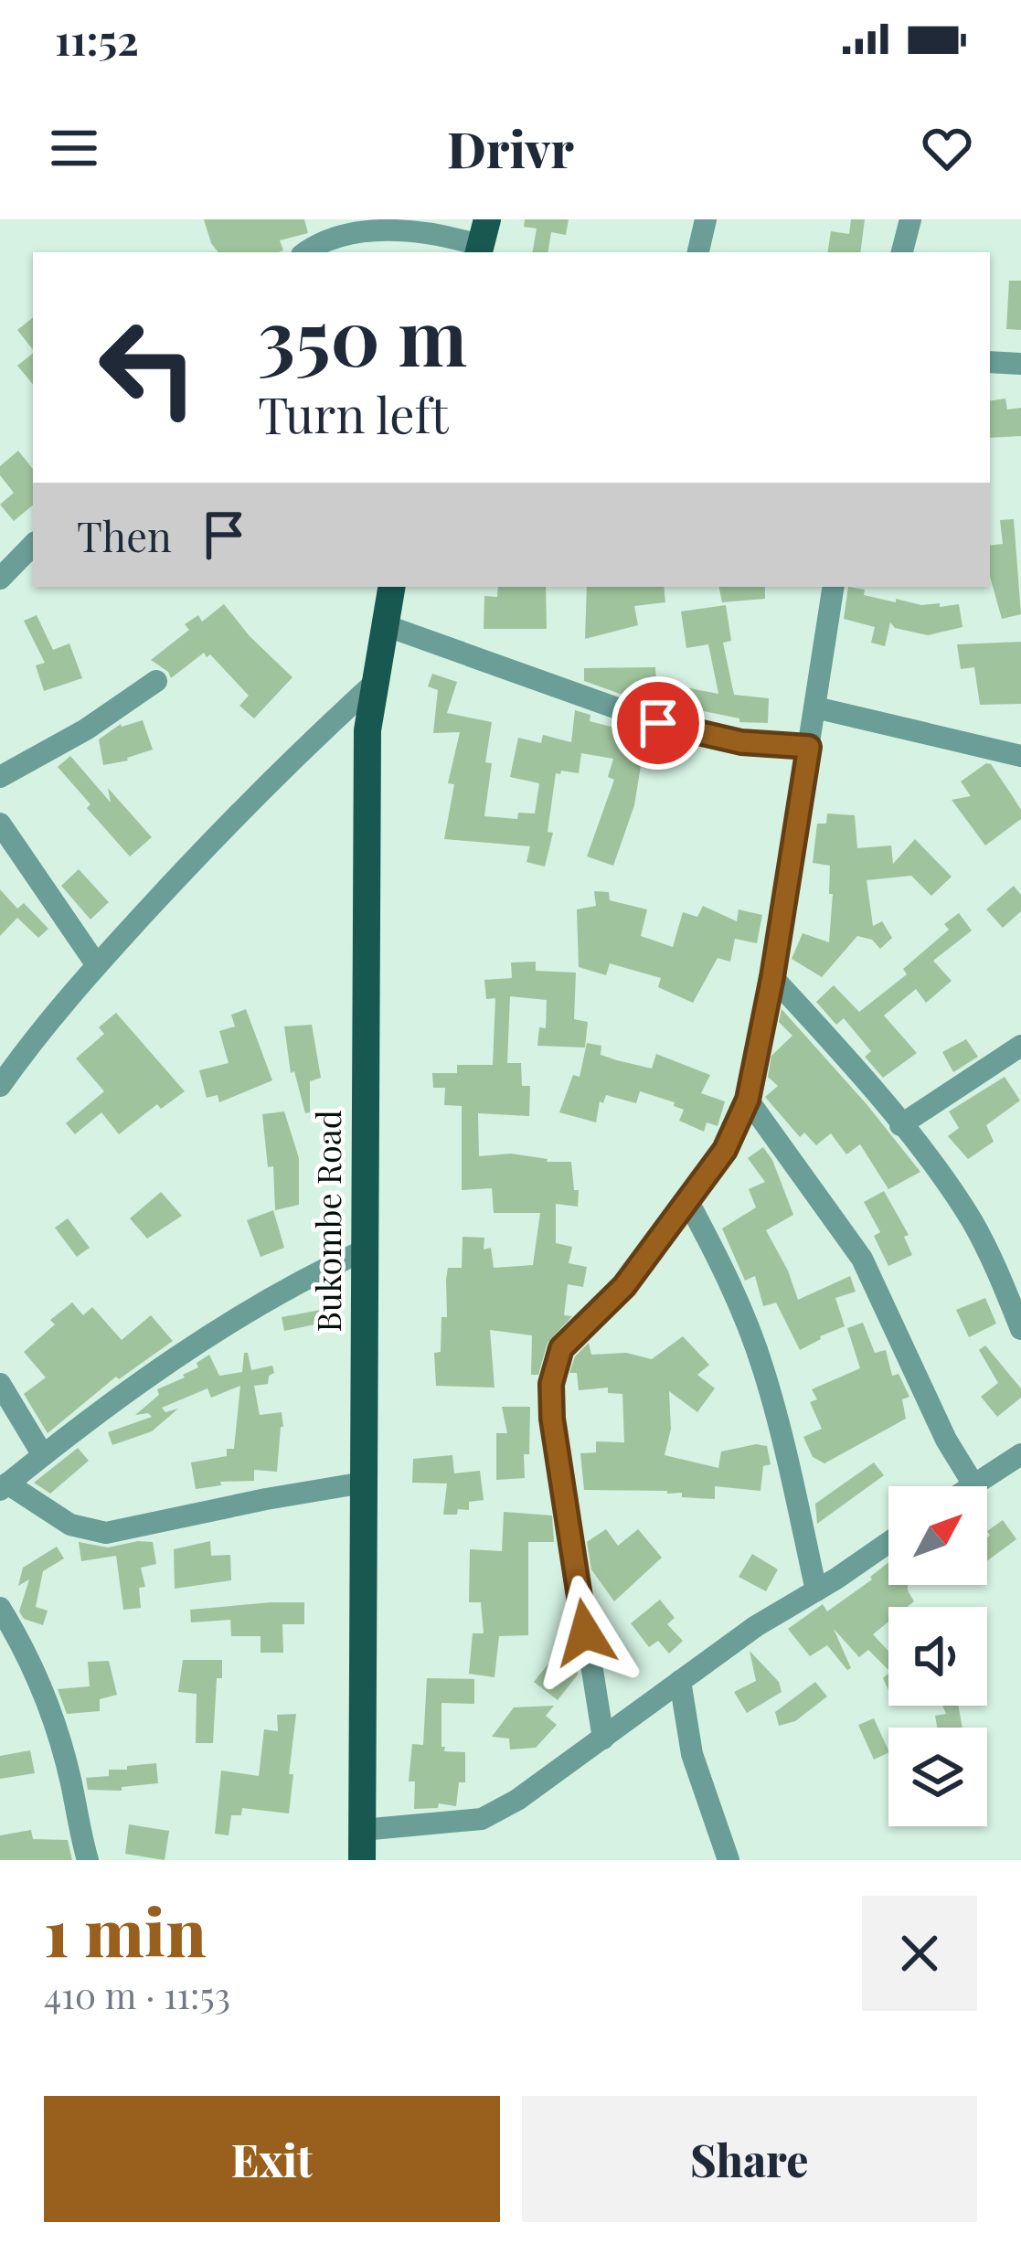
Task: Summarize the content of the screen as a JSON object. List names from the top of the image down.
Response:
{
  "streets": {
    "main road": ["Bukombe Road"]
  },
  "north": "top right",
  "page": {
    "status": "11:52",
    "header": "Drivr",
    "turn": ["350 m", "Turn left"],
    "then": "Then",
    "heading": ["1 min", "410 m · 11:53"],
    "buttons": ["Exit", "Share"]
  }
}
